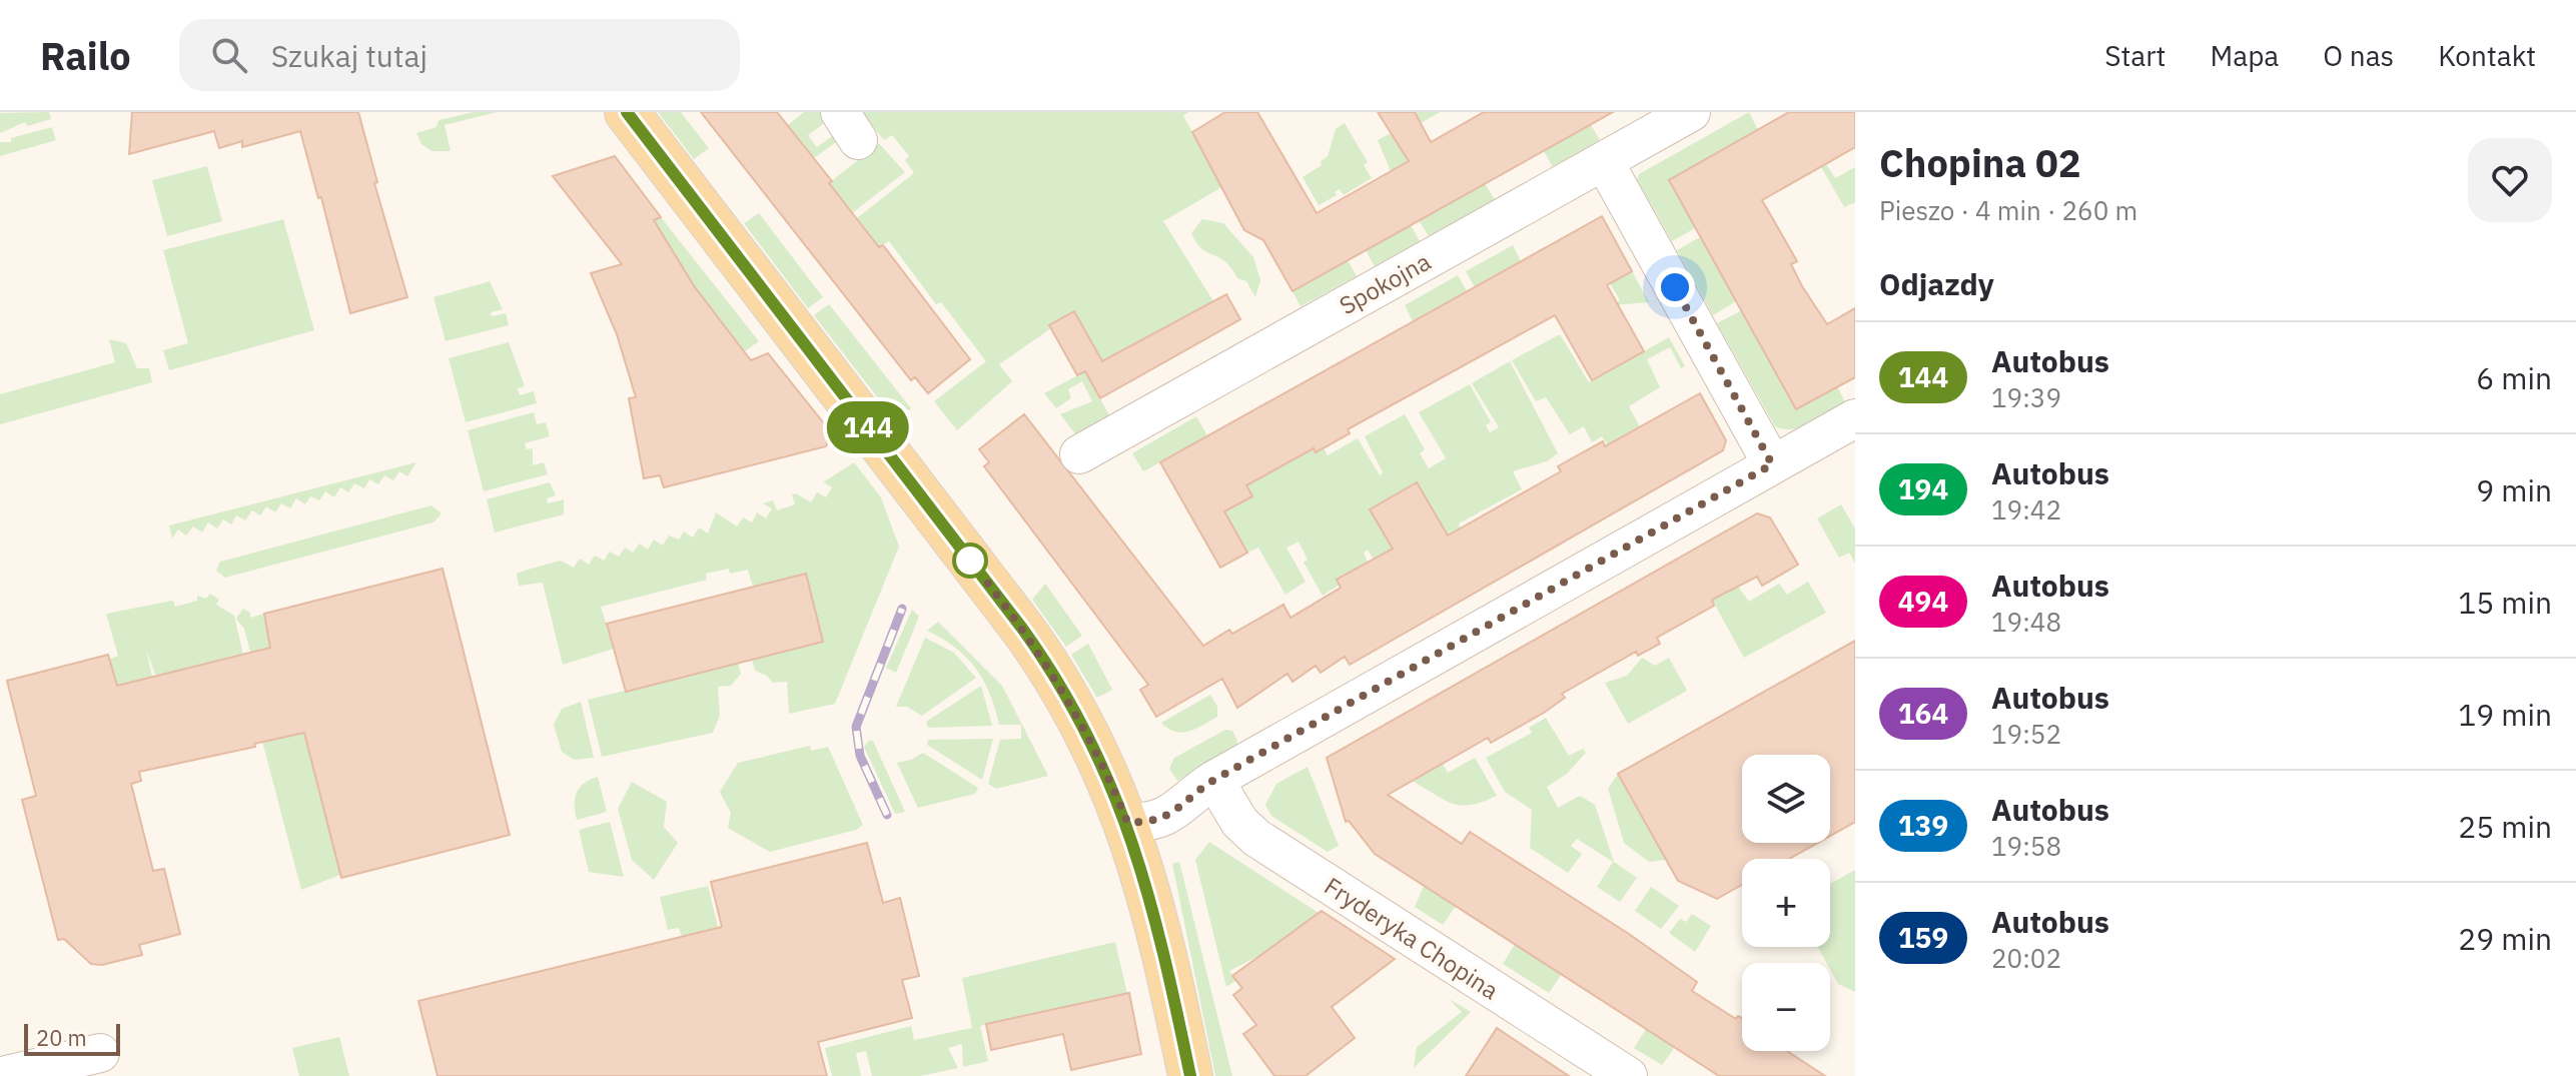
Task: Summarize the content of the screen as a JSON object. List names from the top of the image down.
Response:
{
  "streets": {
    "street": ["Spokojna", "Fryderyka Chopina"]
  },
  "lines": ["bus line 144"],
  "scale_bar": "20 m",
  "page": {
    "header": "Railo",
    "search": "Szukaj tutaj",
    "nav": [
      "Start",
      "Mapa",
      "O nas",
      "Kontakt"
    ],
    "on_map": "144",
    "heading": [
      ["Chopina 02", "Pieszo · 4 min · 260 m"],
      "Odjazdy"
    ],
    "list": [
      {
        "mark": "144",
        "name": "Autobus",
        "note": "19:39",
        "value": "6 min"
      },
      {
        "mark": "194",
        "name": "Autobus",
        "note": "19:42",
        "value": "9 min"
      },
      {
        "mark": "494",
        "name": "Autobus",
        "note": "19:48",
        "value": "15 min"
      },
      {
        "mark": "164",
        "name": "Autobus",
        "note": "19:52",
        "value": "19 min"
      },
      {
        "mark": "139",
        "name": "Autobus",
        "note": "19:58",
        "value": "25 min"
      },
      {
        "mark": "159",
        "name": "Autobus",
        "note": "20:02",
        "value": "29 min"
      }
    ],
    "map_buttons": ["+", "−"],
    "scale": "20 m"
  }
}
